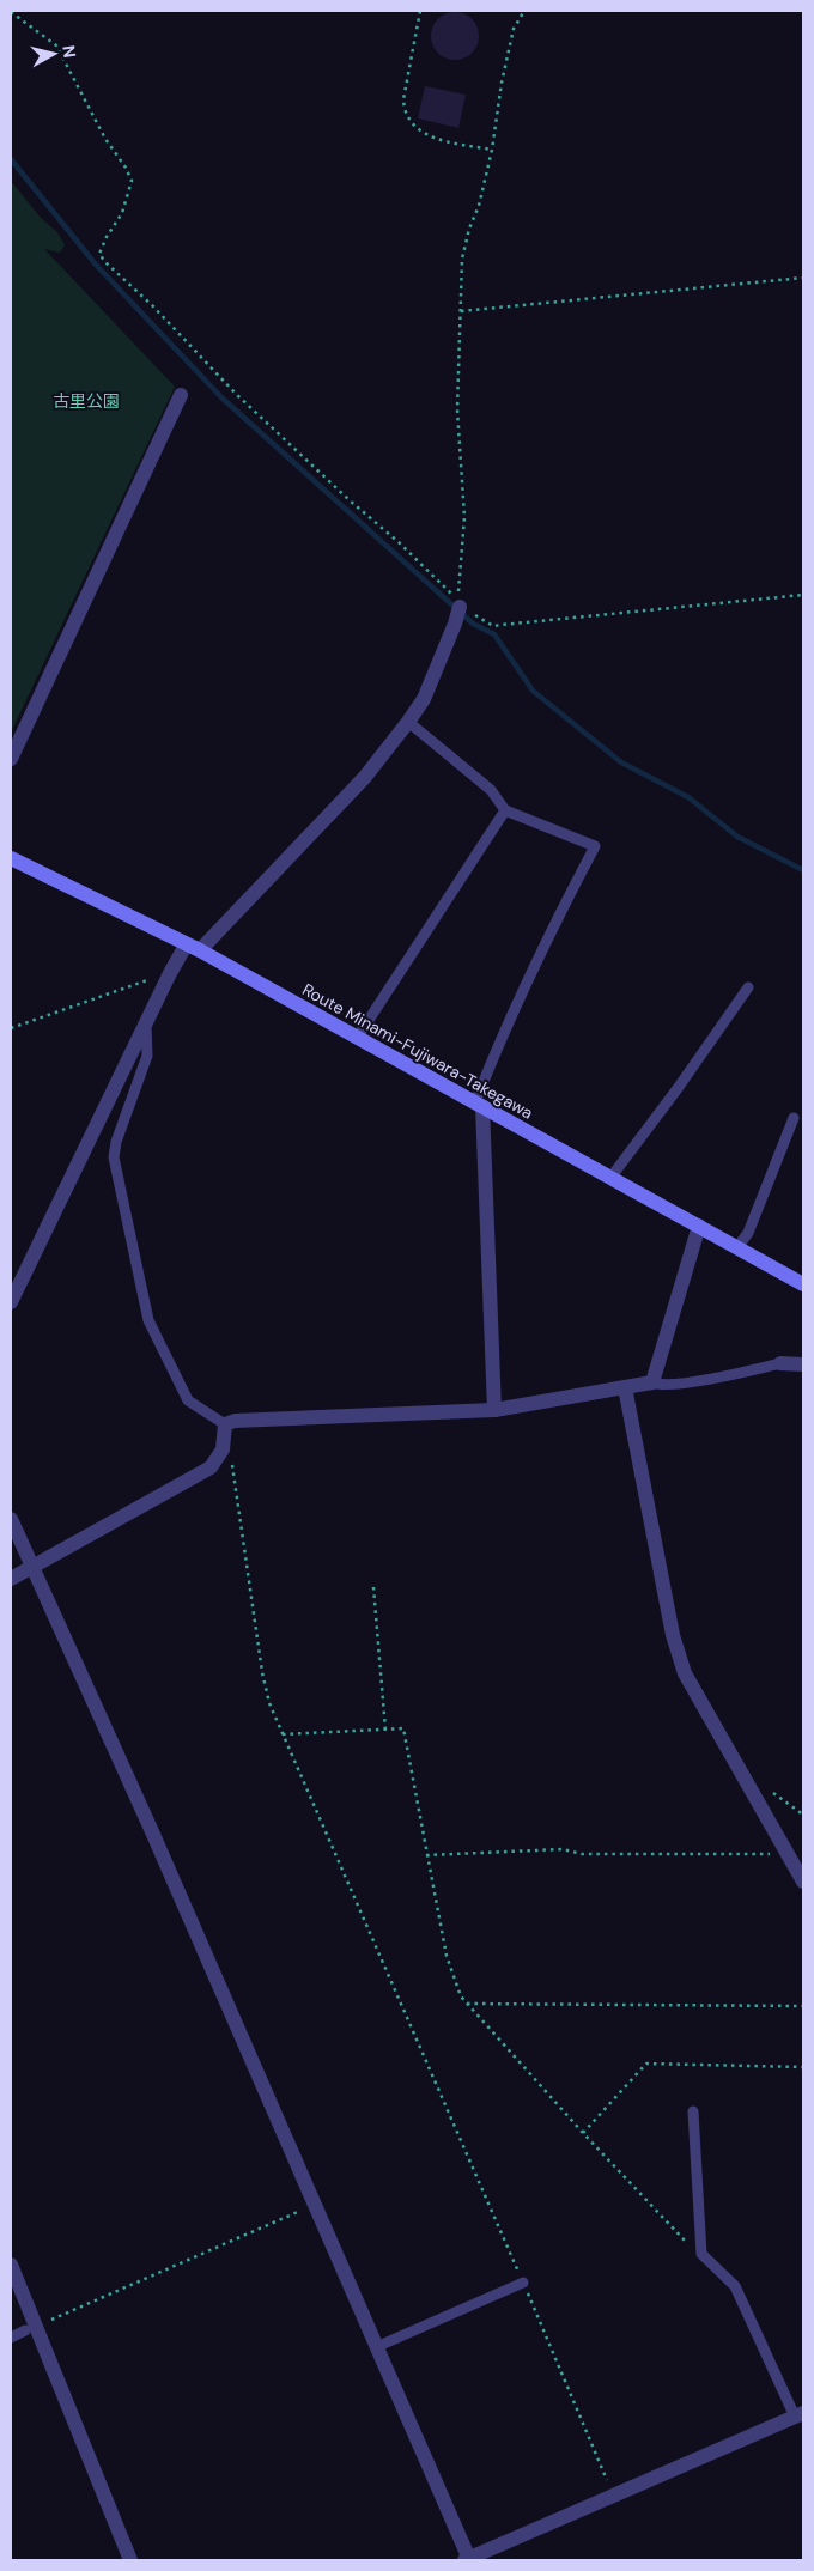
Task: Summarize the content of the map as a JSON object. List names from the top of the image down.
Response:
{
  "streets": {
    "main road": ["Route Minami-Fujiwara-Takegawa"]
  },
  "parks": ["古里公園"],
  "north": "right"
}
